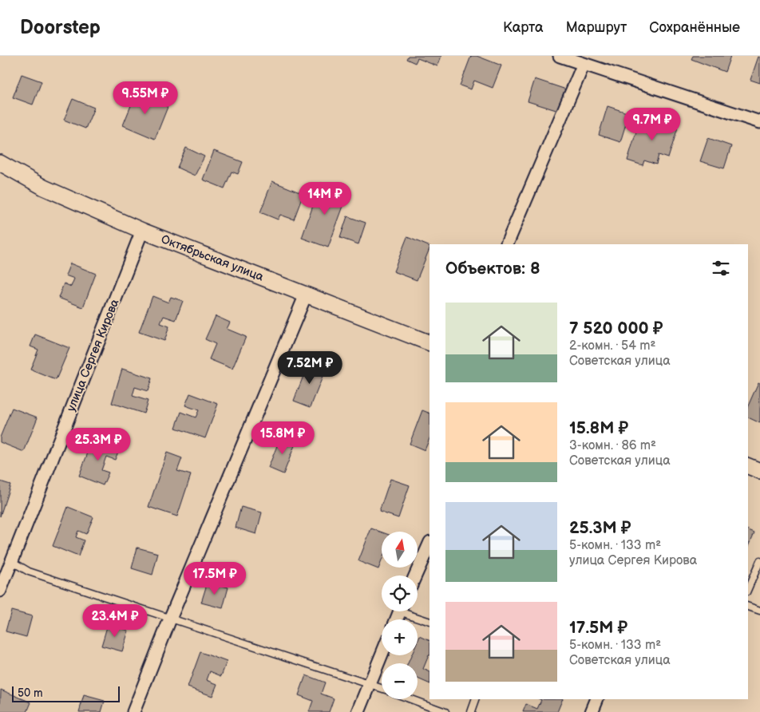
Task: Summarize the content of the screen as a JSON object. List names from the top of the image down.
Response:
{
  "streets": {
    "street": ["Октябрьская улица", "улица Сергея Кирова"]
  },
  "crossings": [
    ["Октябрьская улица", "улица Сергея Кирова"]
  ],
  "scale_bar": "50 m",
  "north": "top",
  "page": {
    "header": "Doorstep",
    "nav": ["Карта", "Маршрут", "Сохранённые"],
    "price": [
      "9.55M ₽",
      "9.7M ₽",
      "14M ₽",
      "7.52M ₽",
      "15.8M ₽",
      "25.3M ₽",
      "17.5M ₽",
      "23.4M ₽"
    ],
    "heading": "Объектов: 8",
    "list": [
      {
        "name": "7 520 000 ₽",
        "note": "2-комн. · 54 m² · Советская улица"
      },
      {
        "name": "15.8M ₽",
        "note": "3-комн. · 86 m² · Советская улица"
      },
      {
        "name": "25.3M ₽",
        "note": "5-комн. · 133 m² · улица Сергея Кирова"
      },
      {
        "name": "17.5M ₽",
        "note": "5-комн. · 133 m² · Советская улица"
      }
    ],
    "map_buttons": ["+", "−"],
    "scale": "50 m"
  }
}
